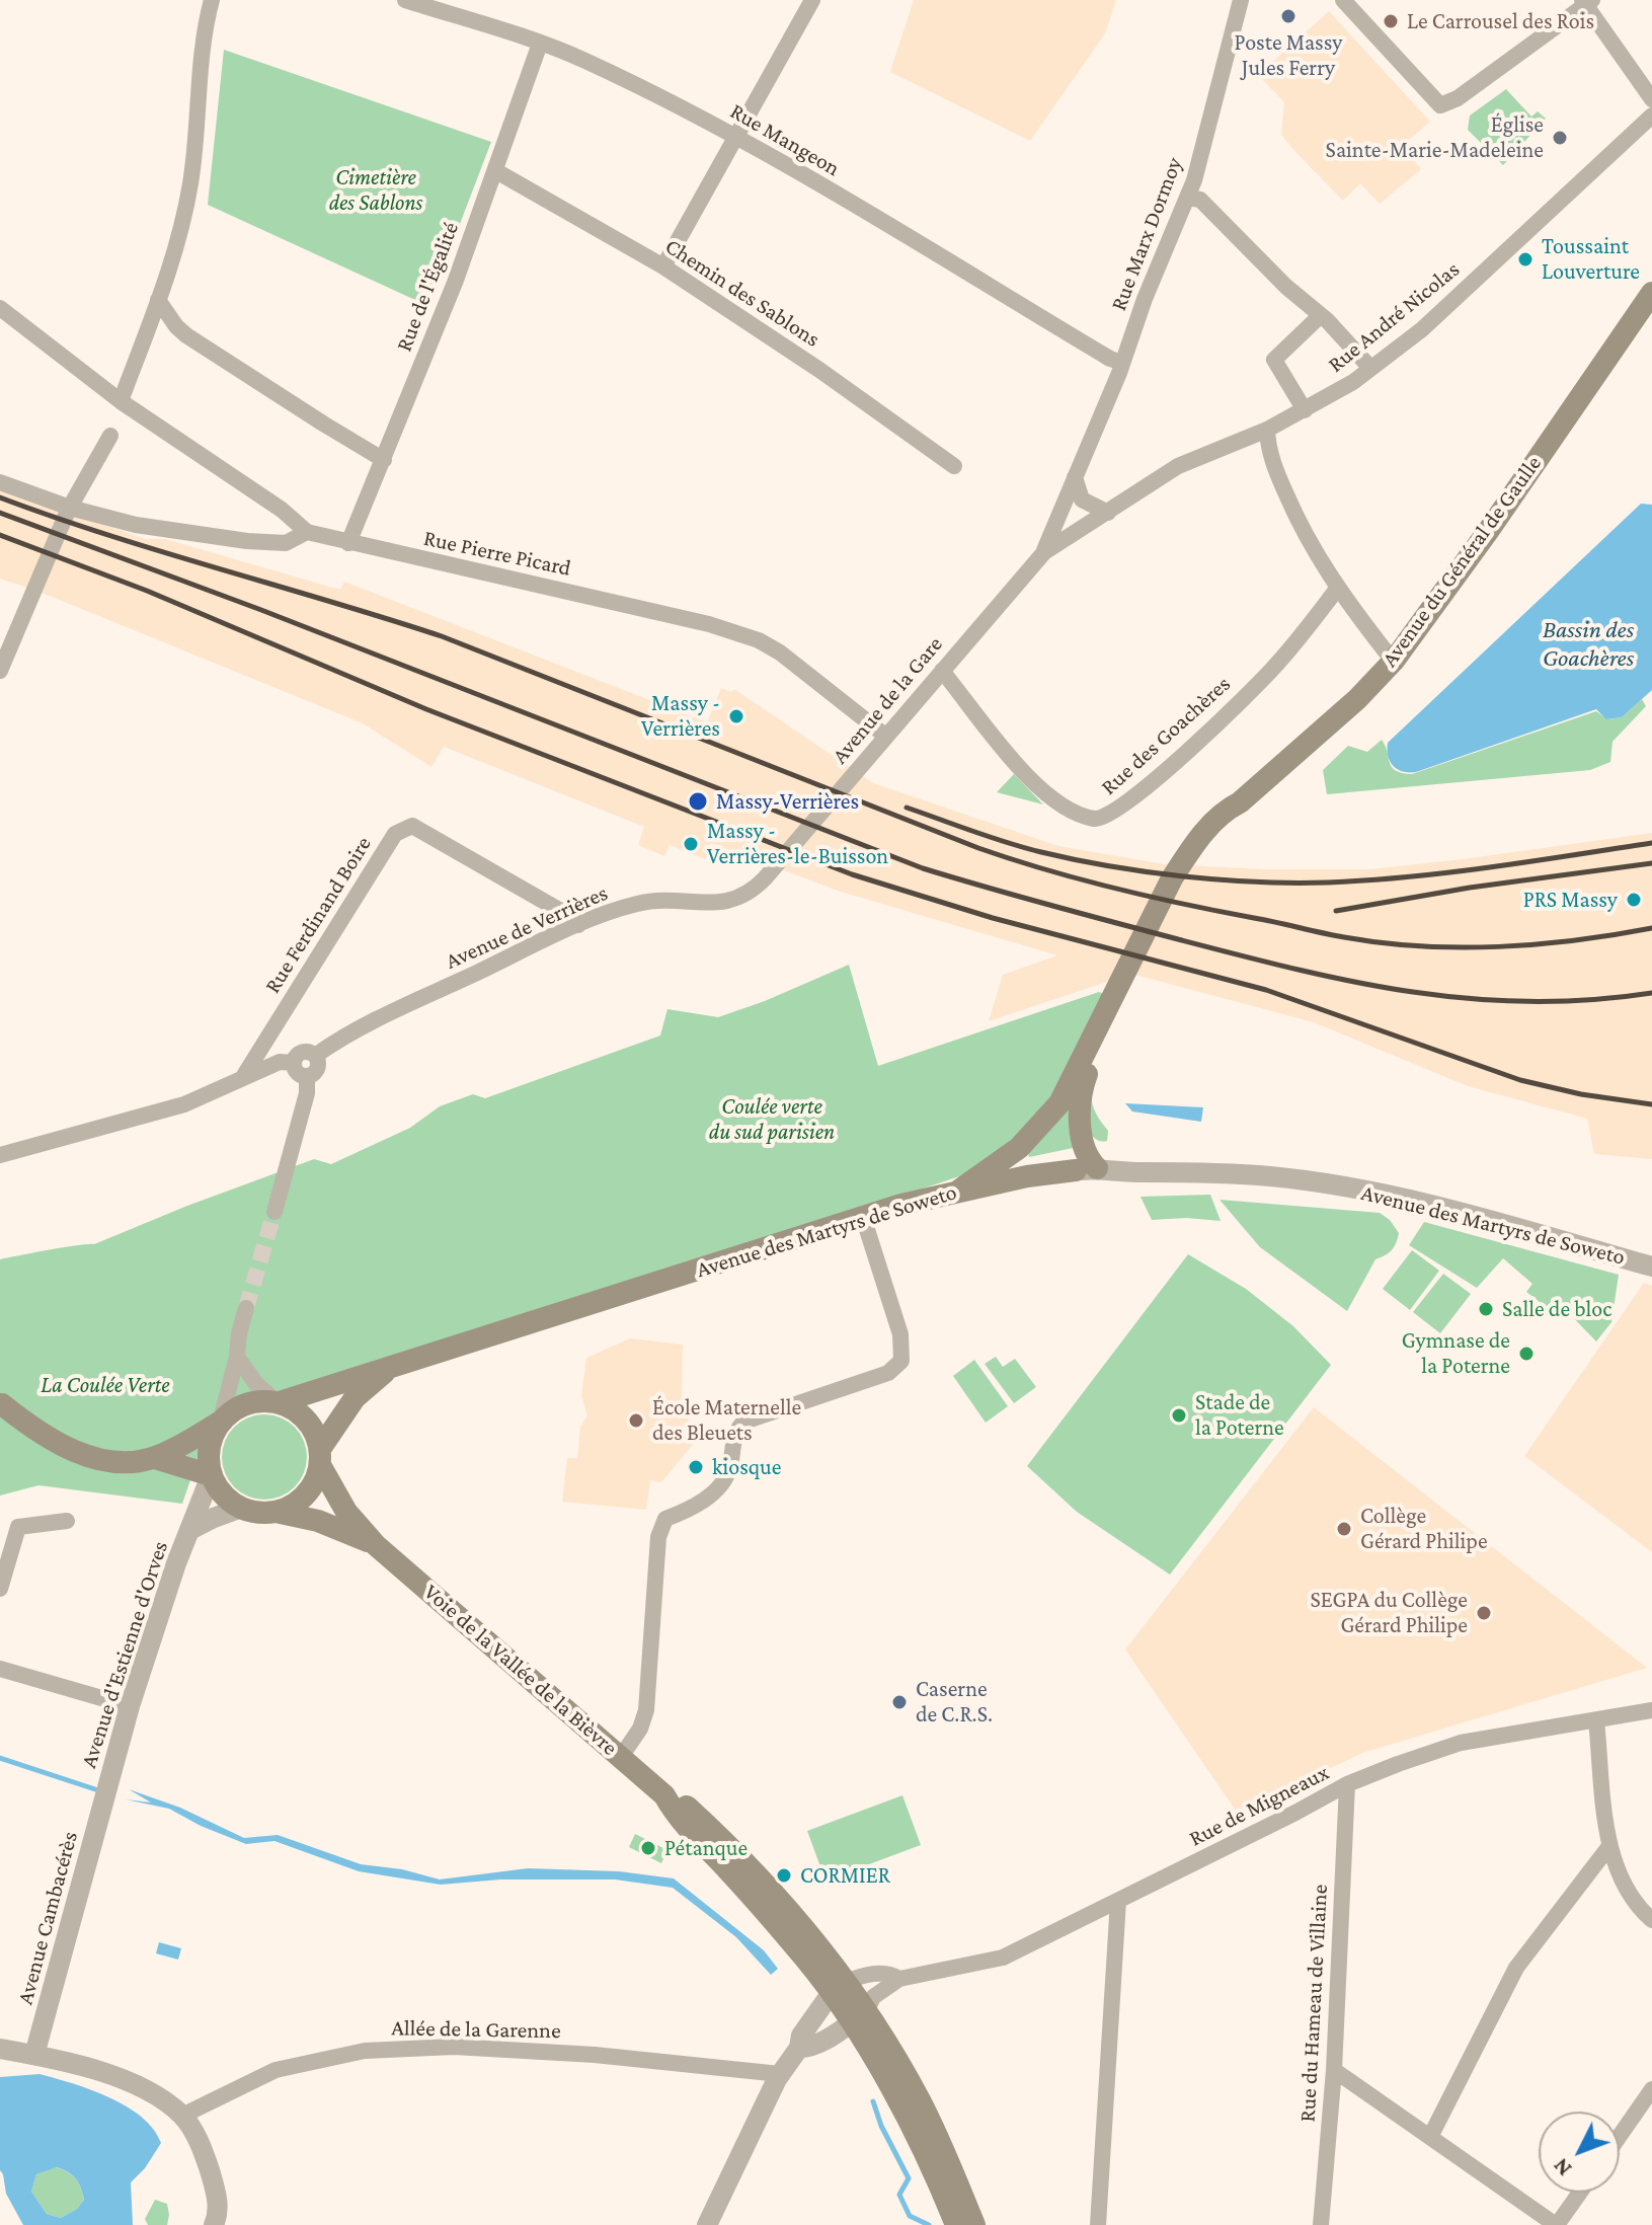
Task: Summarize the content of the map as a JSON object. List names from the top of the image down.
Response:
{
  "streets": {
    "main road": ["Avenue du Général de Gaulle", "Avenue des Martyrs de Soweto", "Voie de la Vallée de la Bièvre"],
    "street": [
      "Rue Mangeon",
      "Rue Marx Dormoy",
      "Rue de l'Égalité",
      "Chemin des Sablons",
      "Rue André Nicolas",
      "Rue Pierre Picard",
      "Avenue de la Gare",
      "Rue des Goachères",
      "Rue Ferdinand Boire",
      "Avenue de Verrières",
      "Avenue d'Estienne d'Orves",
      "Rue de Migneaux",
      "Avenue Cambacérès",
      "Rue du Hameau de Villaine",
      "Allée de la Garenne"
    ]
  },
  "crossings": [
    ["Rue Mangeon", "Rue Marx Dormoy"],
    ["Rue Mangeon", "Rue de l'Égalité"],
    ["Rue Marx Dormoy", "Rue André Nicolas"],
    ["Rue Marx Dormoy", "Avenue de la Gare"],
    ["Rue de l'Égalité", "Chemin des Sablons"],
    ["Rue de l'Égalité", "Rue Pierre Picard"],
    ["Rue André Nicolas", "Avenue de la Gare"],
    ["Rue Pierre Picard", "Avenue de la Gare"],
    ["Avenue du Général de Gaulle", "Avenue des Martyrs de Soweto"],
    ["Avenue de la Gare", "Rue des Goachères"],
    ["Avenue de la Gare", "Avenue de Verrières"],
    ["Rue Ferdinand Boire", "Avenue de Verrières"],
    ["Avenue des Martyrs de Soweto", "Avenue d'Estienne d'Orves"],
    ["Avenue des Martyrs de Soweto", "Voie de la Vallée de la Bièvre"],
    ["Avenue d'Estienne d'Orves", "Voie de la Vallée de la Bièvre"],
    ["Avenue d'Estienne d'Orves", "Avenue Cambacérès"],
    ["Voie de la Vallée de la Bièvre", "Rue de Migneaux"],
    ["Rue de Migneaux", "Rue du Hameau de Villaine"]
  ],
  "water": ["Bassin des Goachères"],
  "parks": ["Cimetière des Sablons", "Coulée verte du sud parisien", "La Coulée Verte"],
  "places": [
    "Poste Massy Jules Ferry",
    "Le Carrousel des Rois",
    "Église Sainte-Marie-Madeleine",
    "Toussaint Louverture",
    "Massy - Verrières",
    "Massy-Verrières",
    "Massy - Verrières-le-Buisson",
    "PRS Massy",
    "Salle de bloc",
    "Gymnase de la Poterne",
    "Stade de la Poterne",
    "École Maternelle des Bleuets",
    "kiosque",
    "Collège Gérard Philipe",
    "SEGPA du Collège Gérard Philipe",
    "Caserne de C.R.S.",
    "Pétanque",
    "CORMIER"
  ],
  "north": "bottom left"
}
